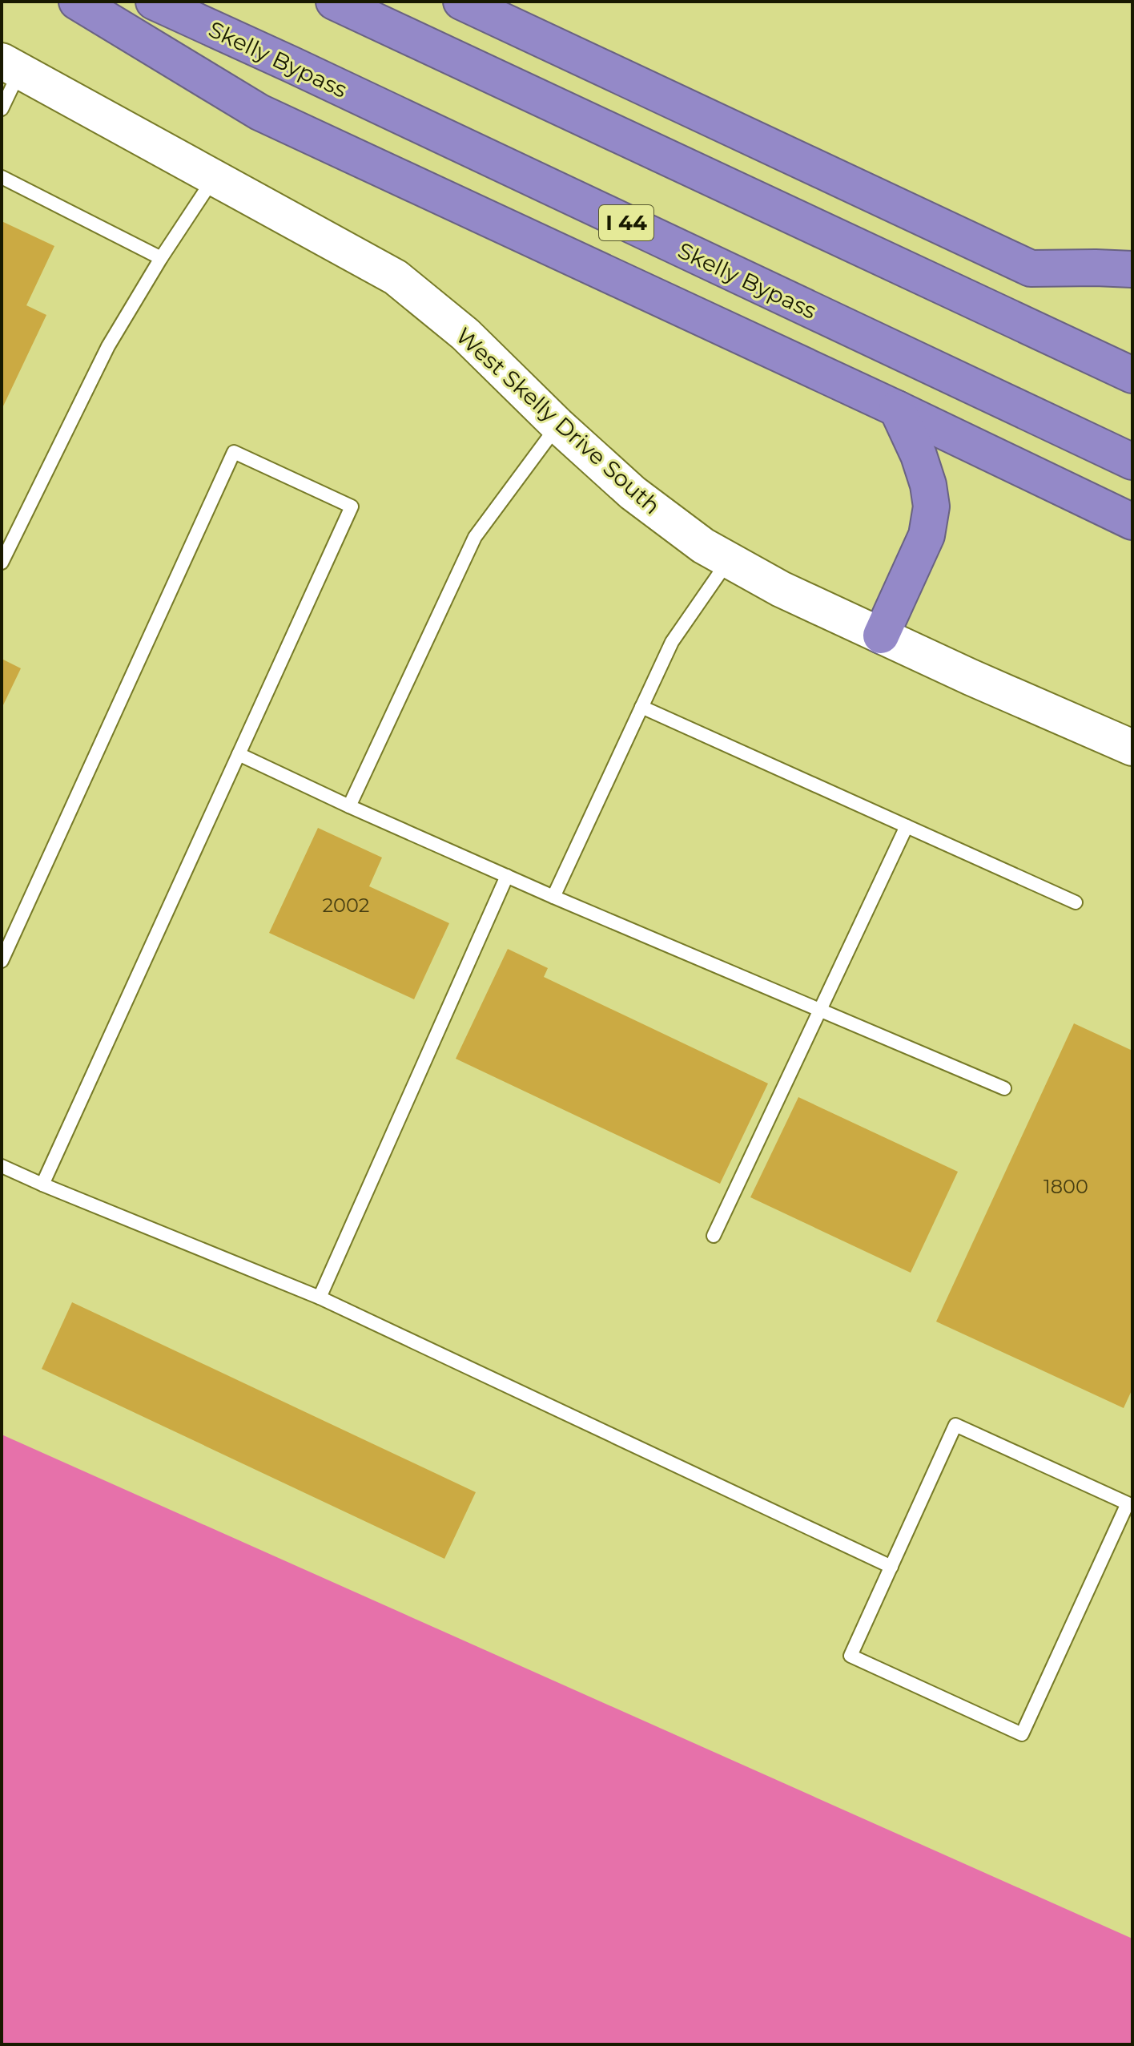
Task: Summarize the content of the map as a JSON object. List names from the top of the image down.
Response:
{
  "streets": {
    "highway": ["Skelly Bypass", "I 44"],
    "street": ["West Skelly Drive South"]
  },
  "house_numbers": ["2002", "1800"]
}
